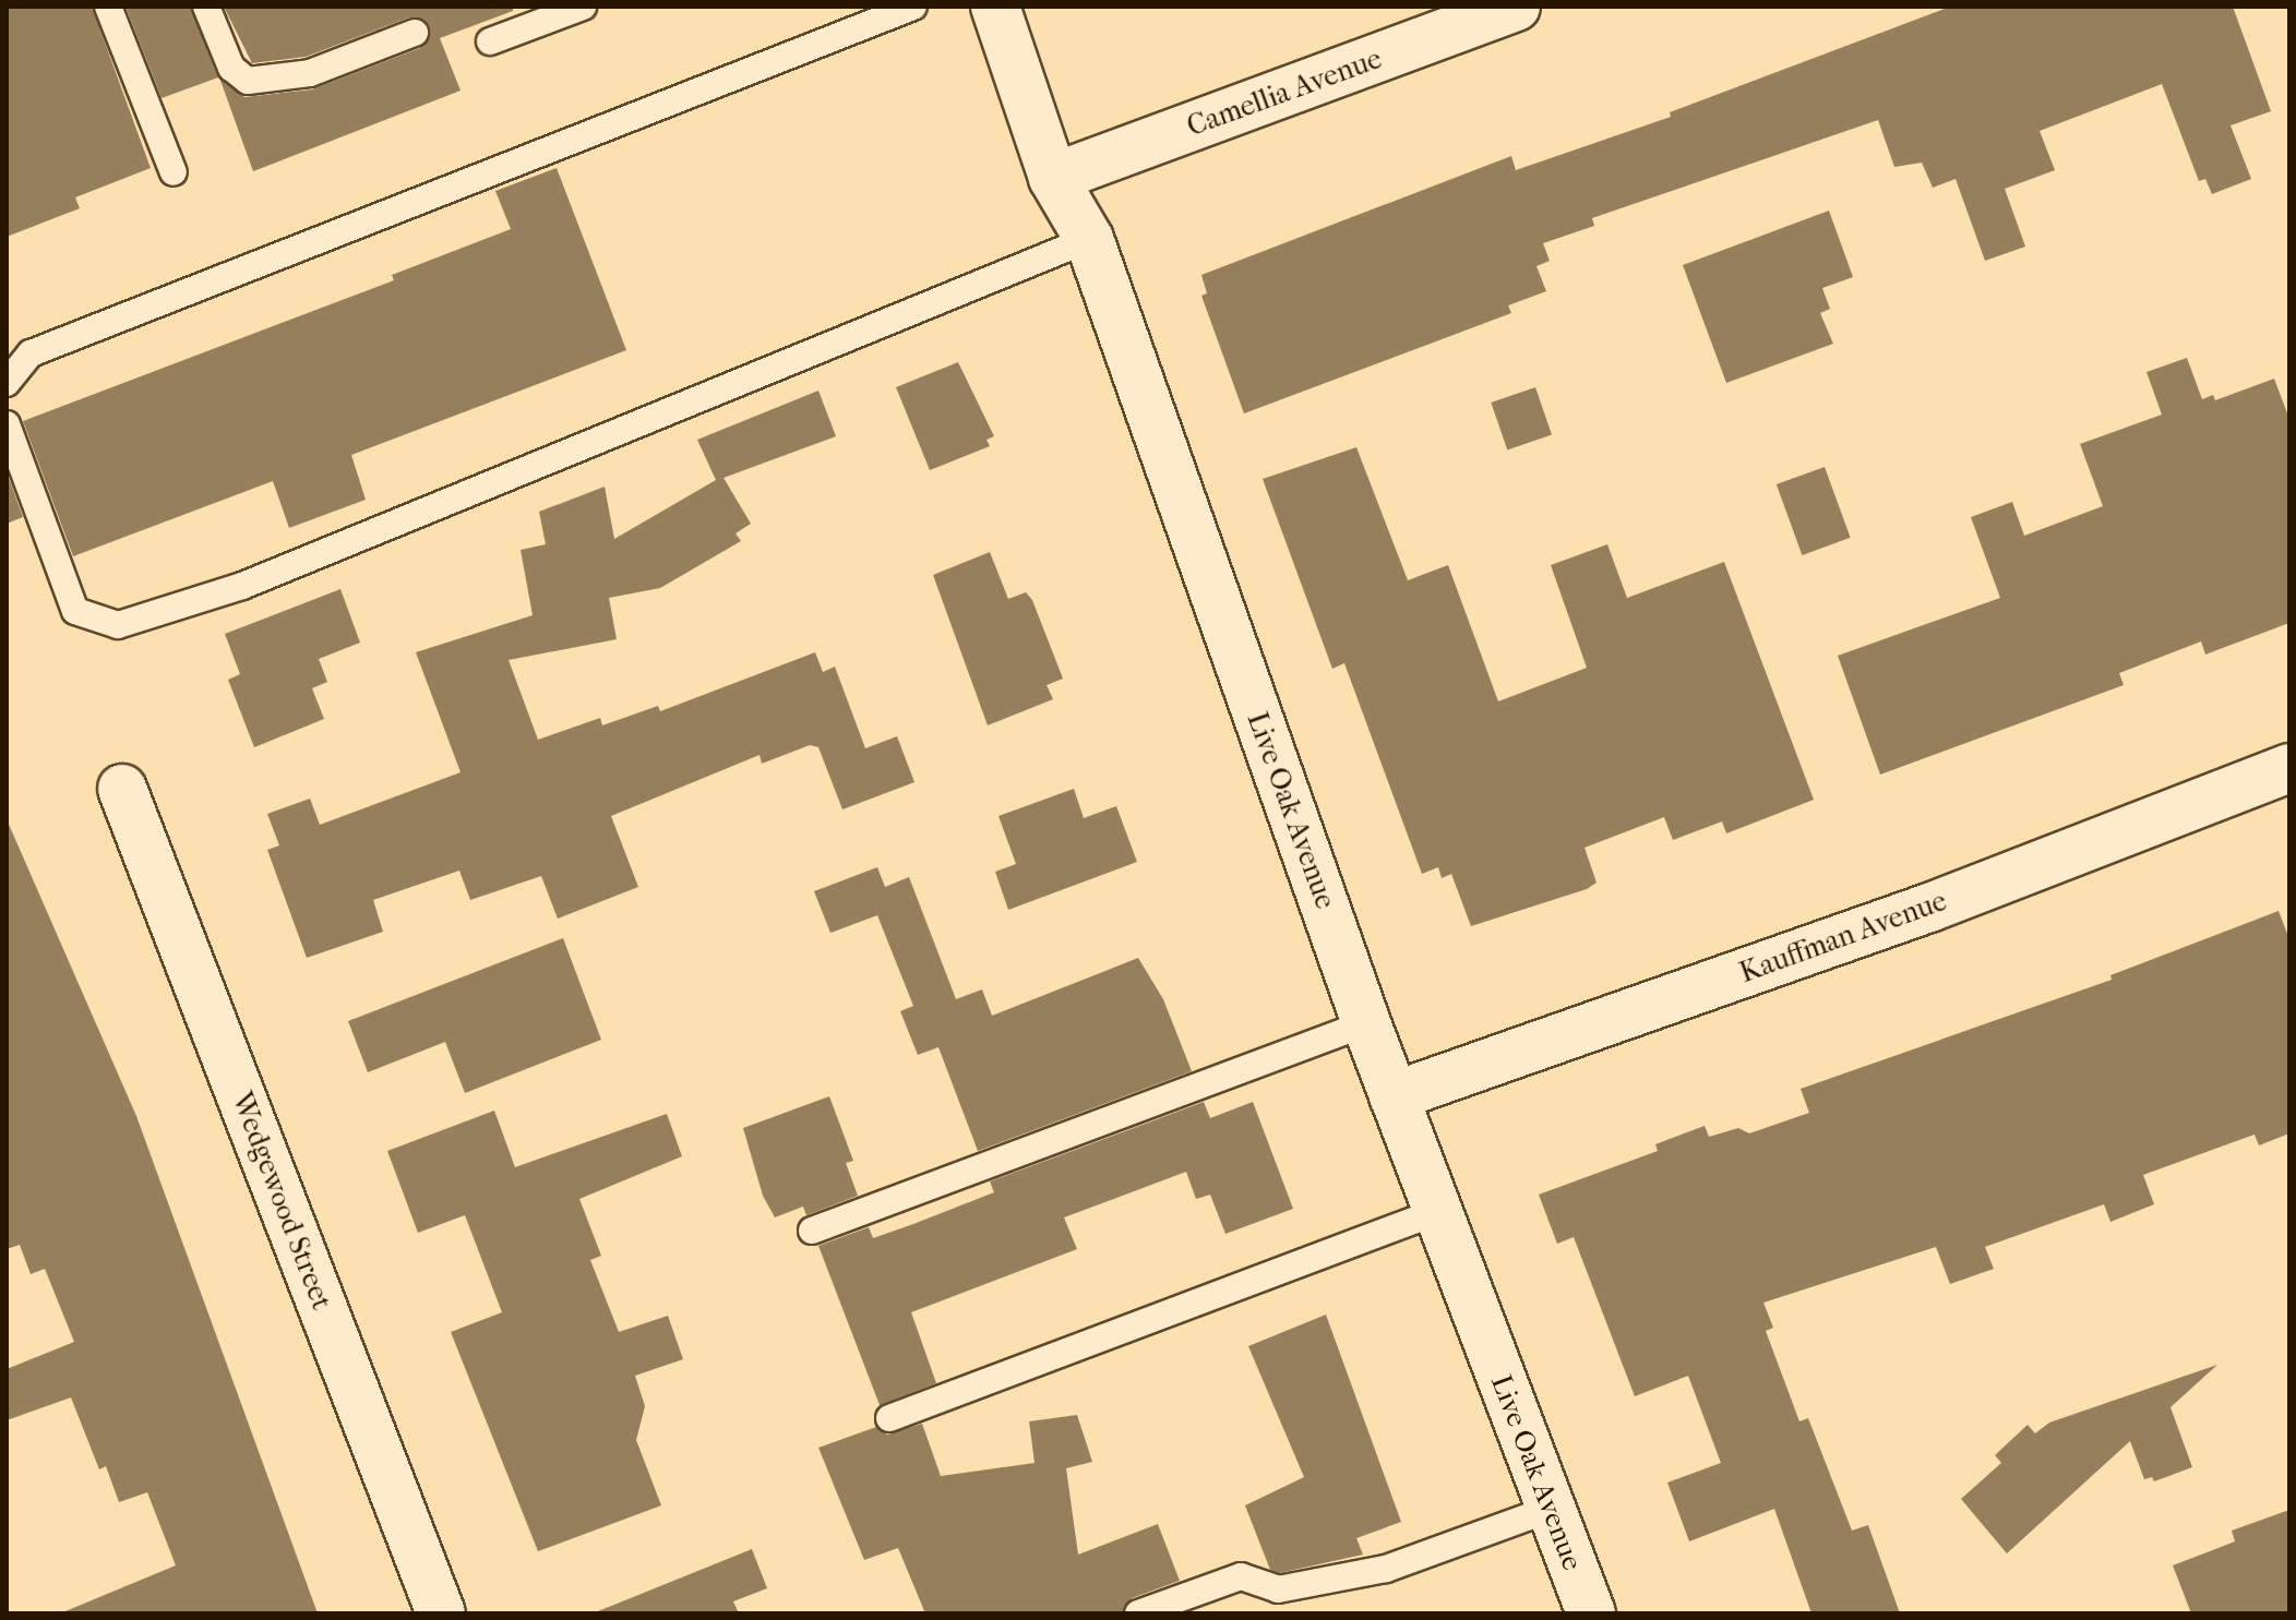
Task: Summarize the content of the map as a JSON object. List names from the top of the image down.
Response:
{
  "streets": {
    "street": [
      "Camellia Avenue",
      "Live Oak Avenue",
      "Kauffman Avenue",
      "Wedgewood Street"
    ]
  },
  "crossings": [
    ["Camellia Avenue", "Live Oak Avenue"],
    ["Live Oak Avenue", "Kauffman Avenue"]
  ]
}
